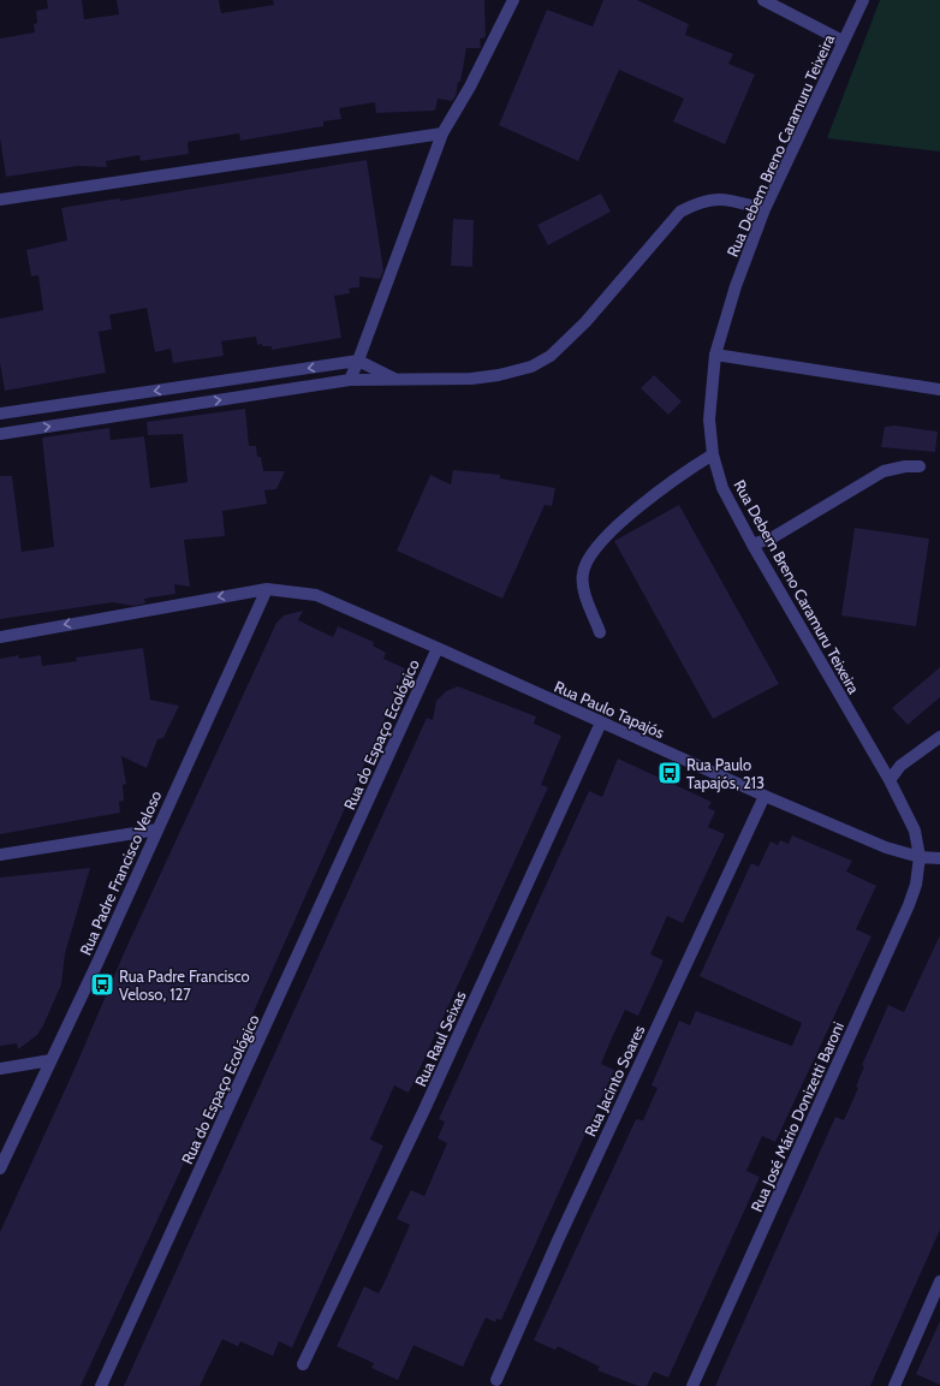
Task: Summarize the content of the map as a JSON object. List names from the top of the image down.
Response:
{
  "streets": {
    "street": [
      "Rua Debem Breno Caramuru Teixeira",
      "Rua Paulo Tapajós",
      "Rua do Espaço Ecológico",
      "Rua Padre Francisco Veloso",
      "Rua Raul Seixas",
      "Rua Jacinto Soares",
      "Rua José Mário Donizetti Baroni"
    ]
  },
  "crossings": [
    ["Rua Debem Breno Caramuru Teixeira", "Rua Paulo Tapajós"],
    ["Rua Debem Breno Caramuru Teixeira", "Rua José Mário Donizetti Baroni"],
    ["Rua Paulo Tapajós", "Rua do Espaço Ecológico"],
    ["Rua Paulo Tapajós", "Rua Padre Francisco Veloso"],
    ["Rua Paulo Tapajós", "Rua Raul Seixas"],
    ["Rua Paulo Tapajós", "Rua Jacinto Soares"],
    ["Rua Paulo Tapajós", "Rua José Mário Donizetti Baroni"]
  ],
  "places": {
    "bus stop": ["Rua Paulo Tapajós, 213", "Rua Padre Francisco Veloso, 127"]
  }
}
